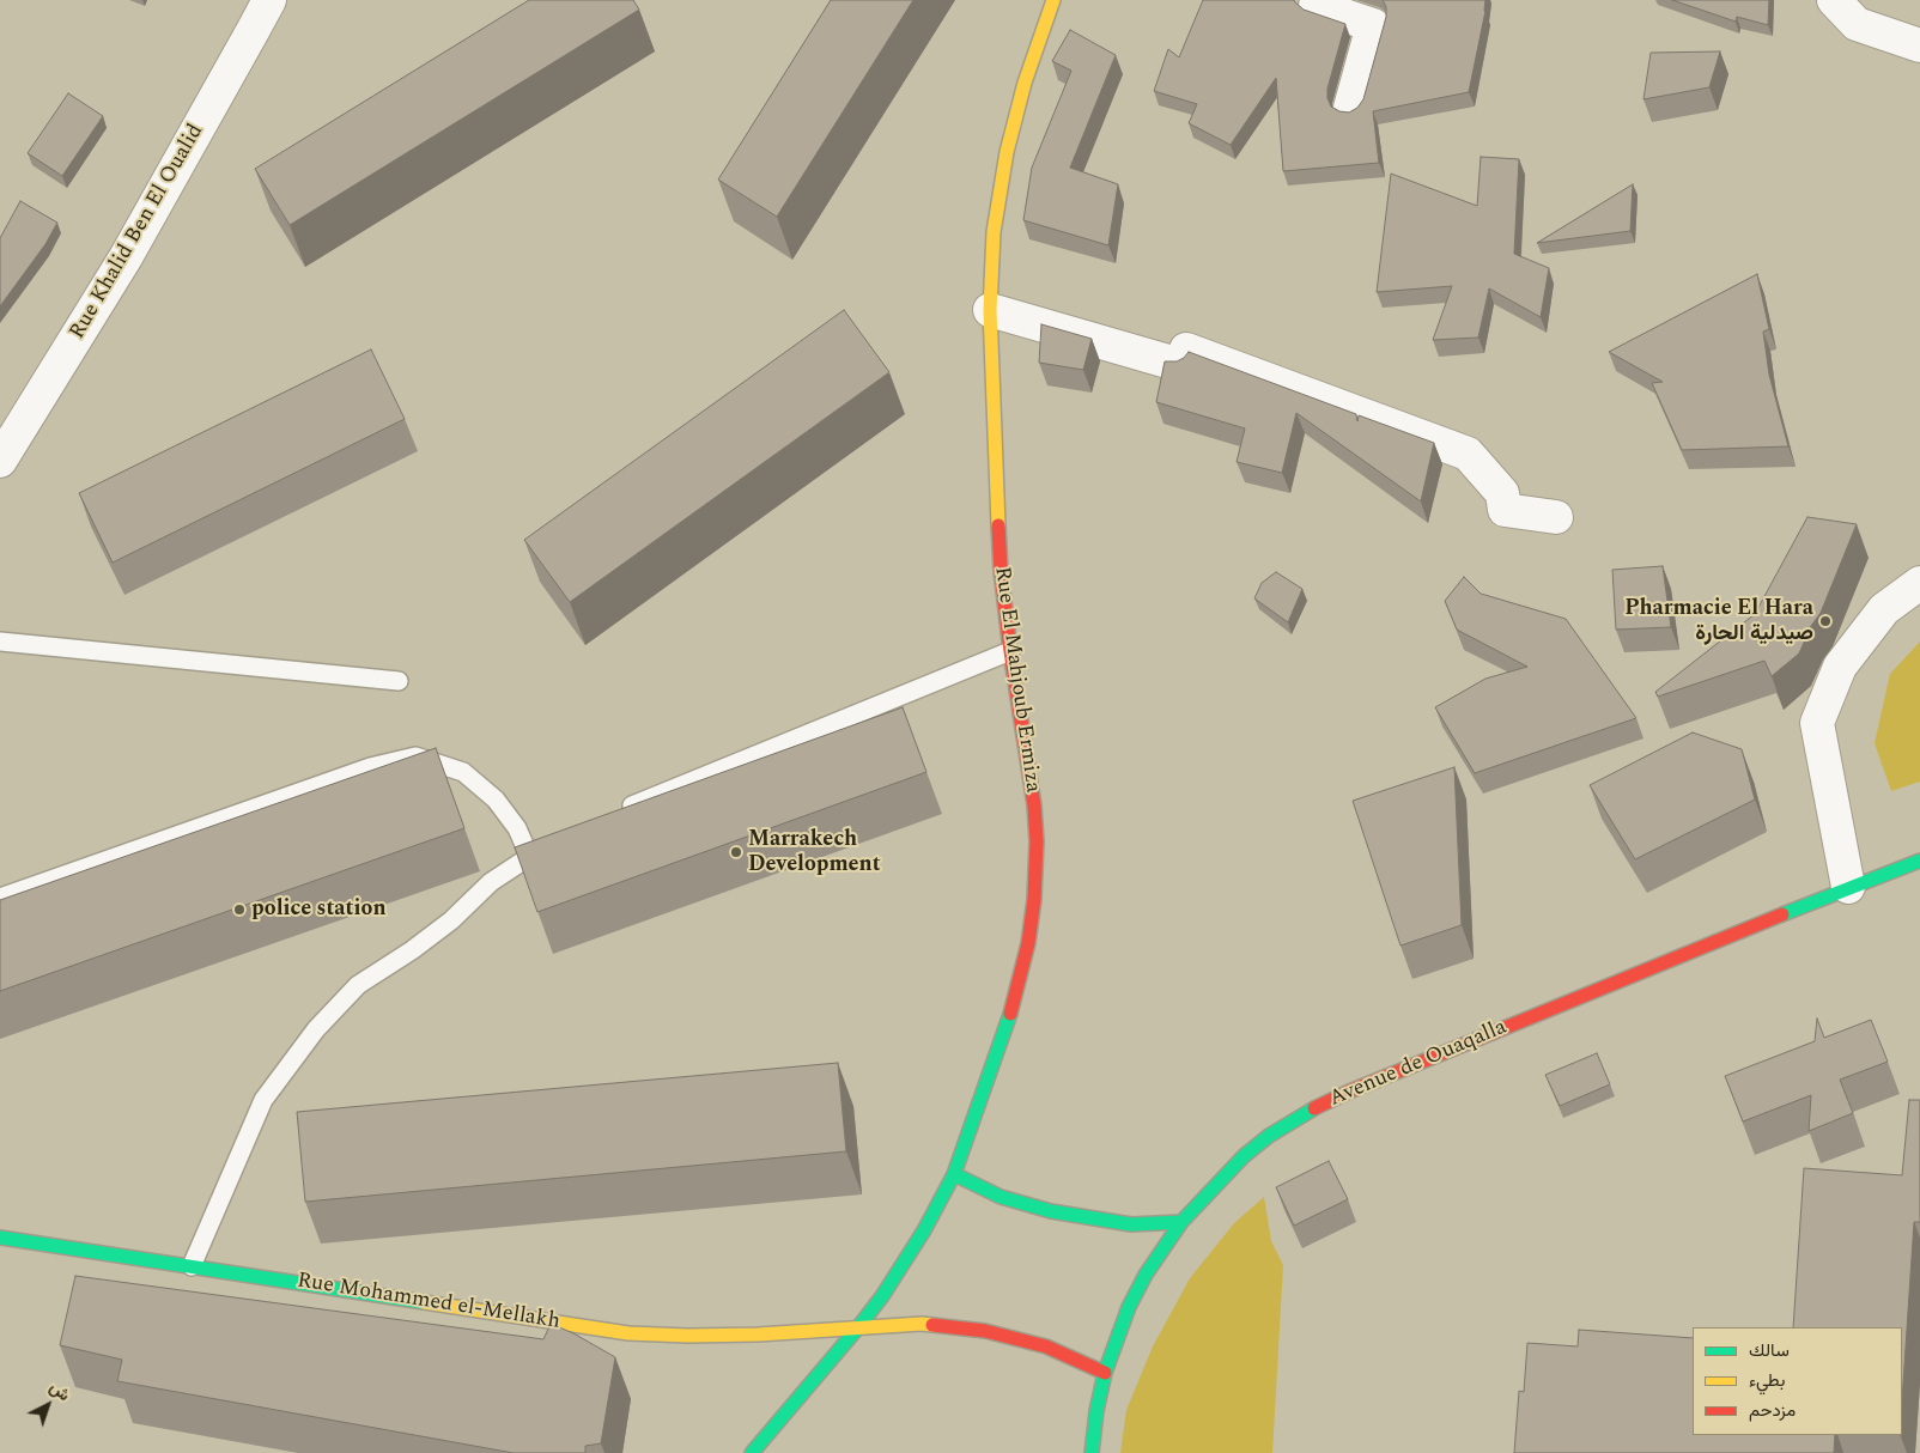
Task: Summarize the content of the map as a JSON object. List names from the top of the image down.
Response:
{
  "streets": {
    "street": [
      "Rue Khalid Ben El Oualid",
      "Rue El Mahjoub Ermiza",
      "Avenue de Ouaqalla",
      "Rue Mohammed el-Mellakh"
    ]
  },
  "crossings": [
    ["Rue El Mahjoub Ermiza", "Rue Mohammed el-Mellakh"],
    ["Avenue de Ouaqalla", "Rue Mohammed el-Mellakh"]
  ],
  "places": ["Pharmacie El Hara صيدلية الحارة", "Marrakech Development", "police station"],
  "legend": ["سالك", "بطيء", "مزدحم"],
  "north": "top right"
}
